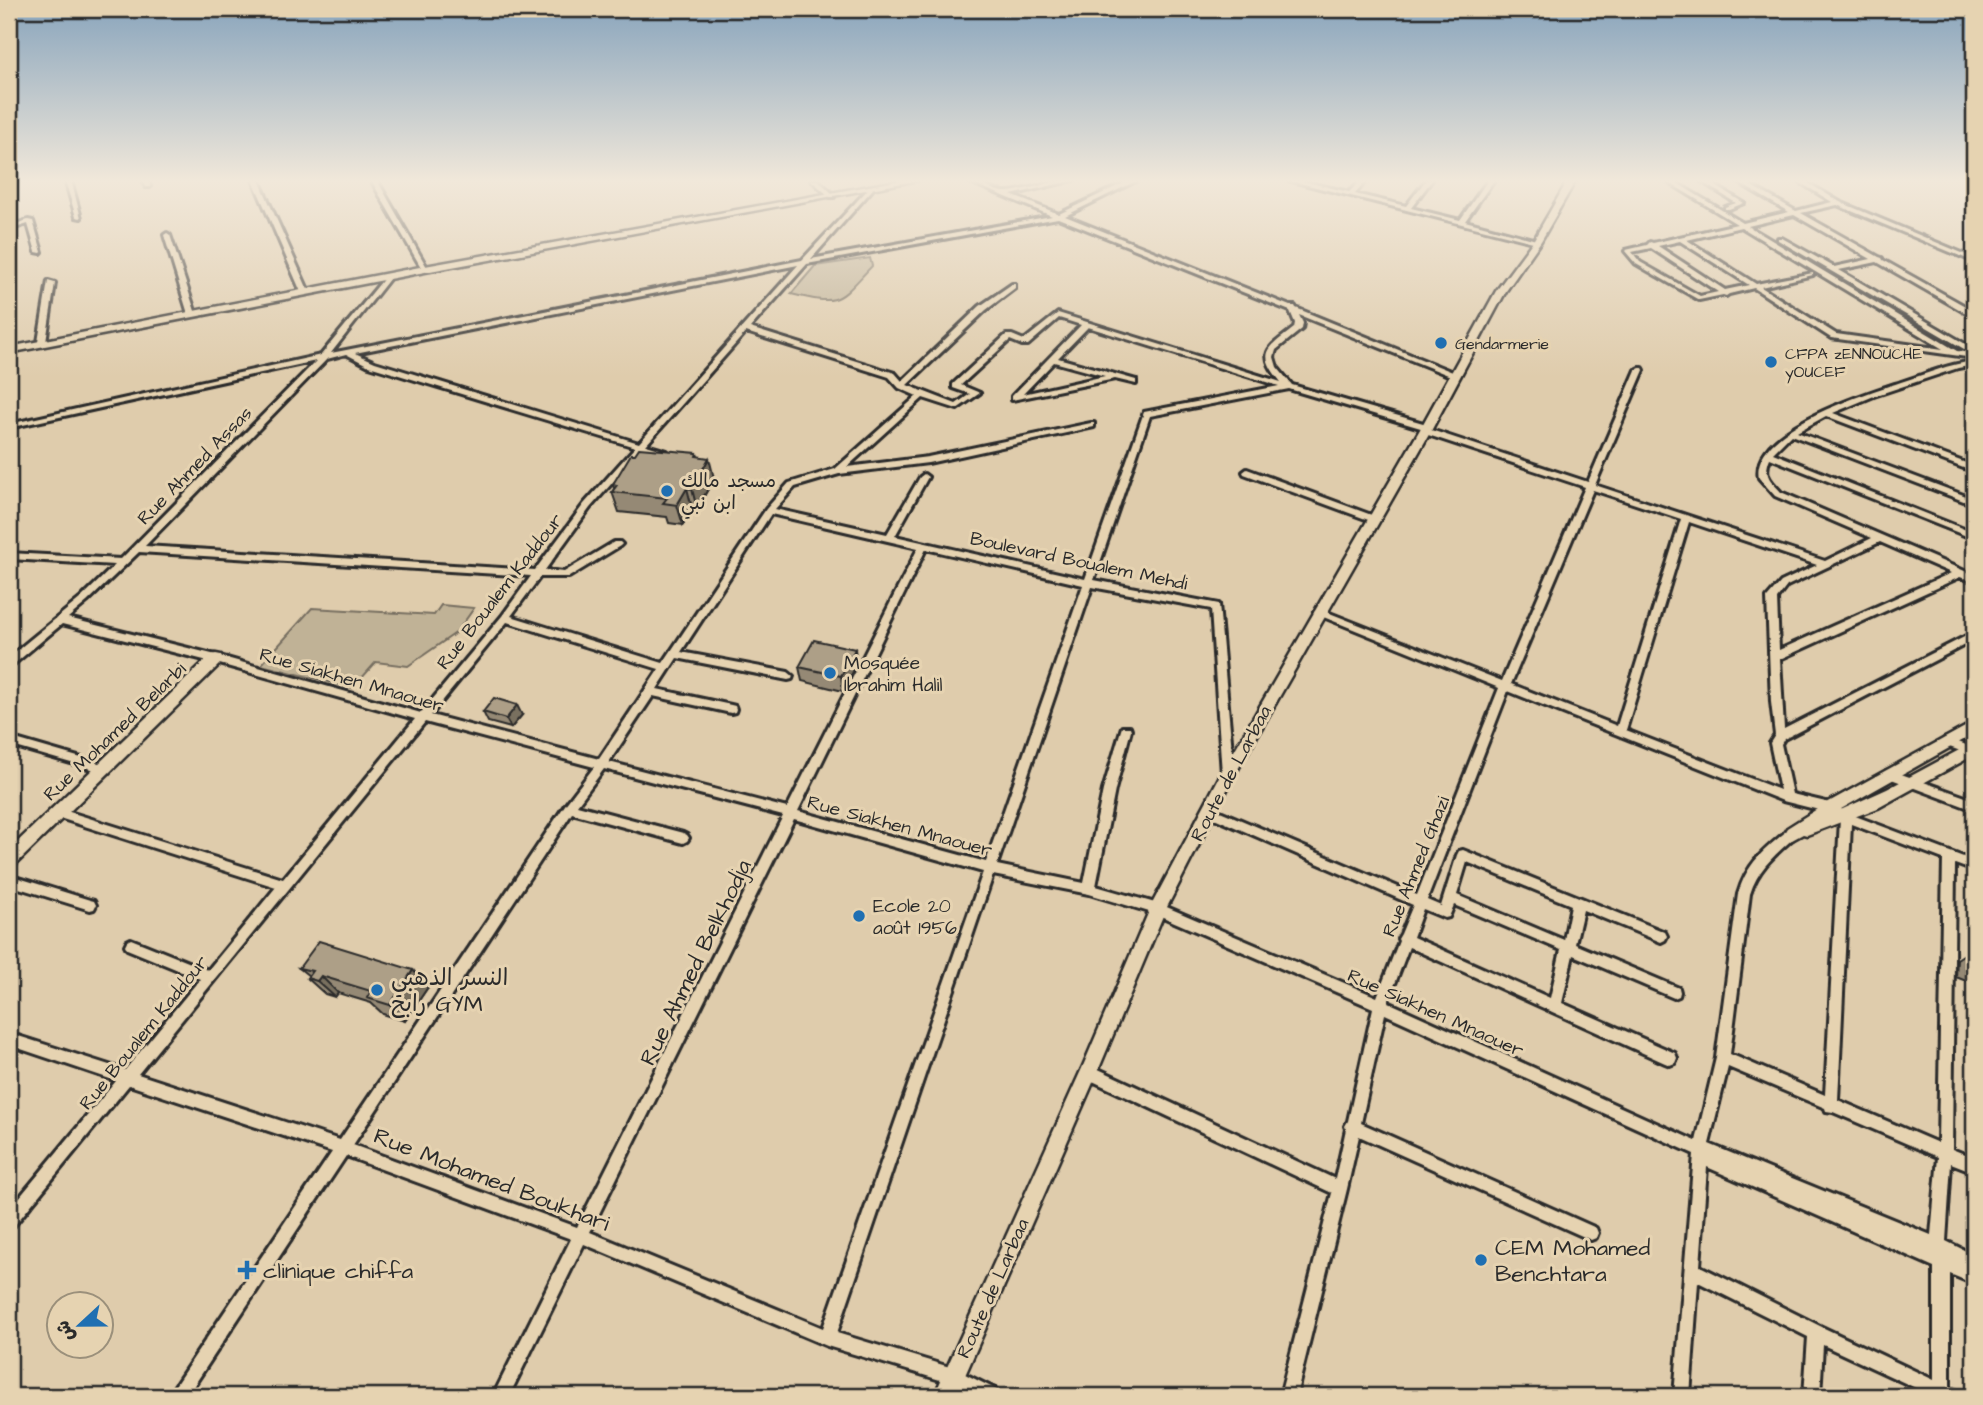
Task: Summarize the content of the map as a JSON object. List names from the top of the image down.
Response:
{
  "streets": {
    "street": [
      "Rue Ahmed Assas",
      "Boulevard Boualem Mehdi",
      "Rue Boualem Kaddour",
      "Rue Siakhen Mnaouer",
      "Rue Mohamed Belarbi",
      "Route de Larbaa",
      "Rue Ahmed Ghazi",
      "Rue Ahmed Belkhodja",
      "Rue Mohamed Boukhari"
    ]
  },
  "crossings": [
    ["Rue Ahmed Assas", "Rue Siakhen Mnaouer"],
    ["Boulevard Boualem Mehdi", "Route de Larbaa"],
    ["Boulevard Boualem Mehdi", "Rue Ahmed Belkhodja"],
    ["Rue Boualem Kaddour", "Rue Siakhen Mnaouer"],
    ["Rue Boualem Kaddour", "Rue Mohamed Boukhari"],
    ["Rue Siakhen Mnaouer", "Rue Mohamed Belarbi"],
    ["Rue Siakhen Mnaouer", "Route de Larbaa"],
    ["Rue Siakhen Mnaouer", "Rue Ahmed Ghazi"],
    ["Rue Siakhen Mnaouer", "Rue Ahmed Belkhodja"],
    ["Route de Larbaa", "Rue Mohamed Boukhari"],
    ["Rue Ahmed Belkhodja", "Rue Mohamed Boukhari"]
  ],
  "places": {
    "other": [
      "Gendarmerie",
      "CFPA zENNOUCHE yOUCEF",
      "مسجد مالك ابن نبي",
      "Mosquée Ibrahim Halil",
      "Ecole 20 août 1956",
      "النسر الذهبي رابح GYM",
      "CEM Mohamed Benchtara"
    ],
    "health": ["clinique chiffa"]
  },
  "north": "left"
}
